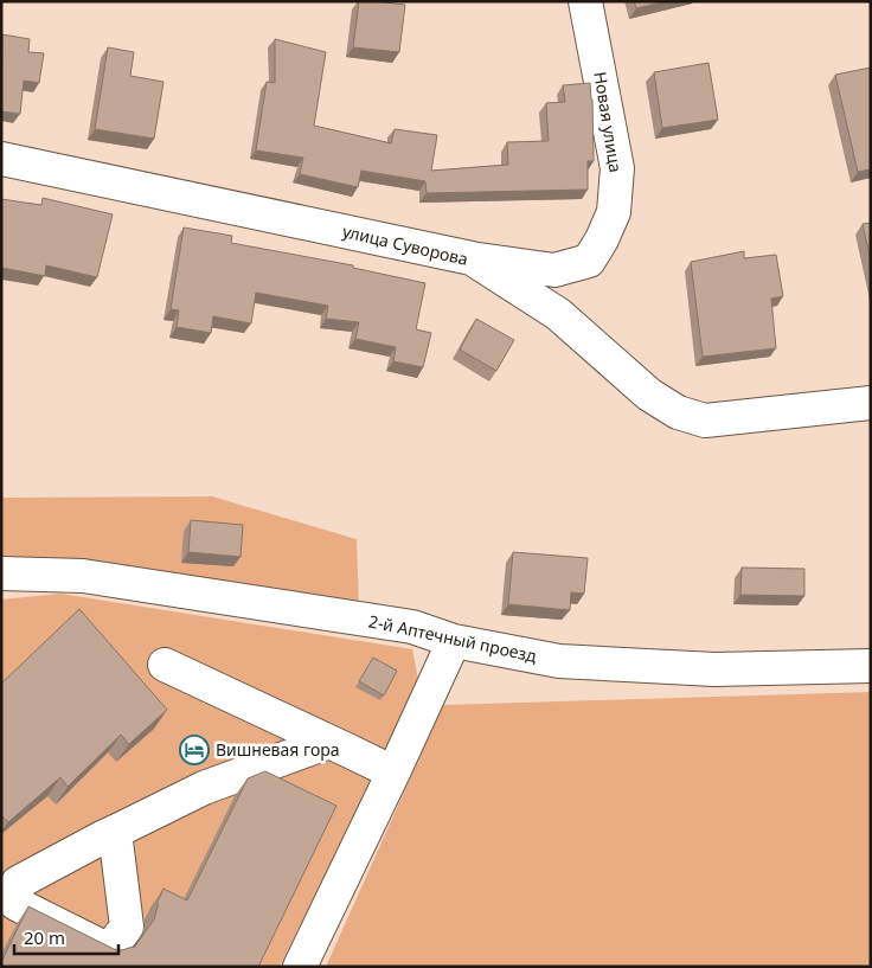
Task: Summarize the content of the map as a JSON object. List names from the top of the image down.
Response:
{
  "streets": {
    "street": ["Новая улица", "улица Суворова", "2-й Аптечный проезд"]
  },
  "crossings": [
    ["Новая улица", "улица Суворова"]
  ],
  "places": {
    "hotel": ["Вишневая гора"]
  },
  "scale_bar": "20 m"
}
